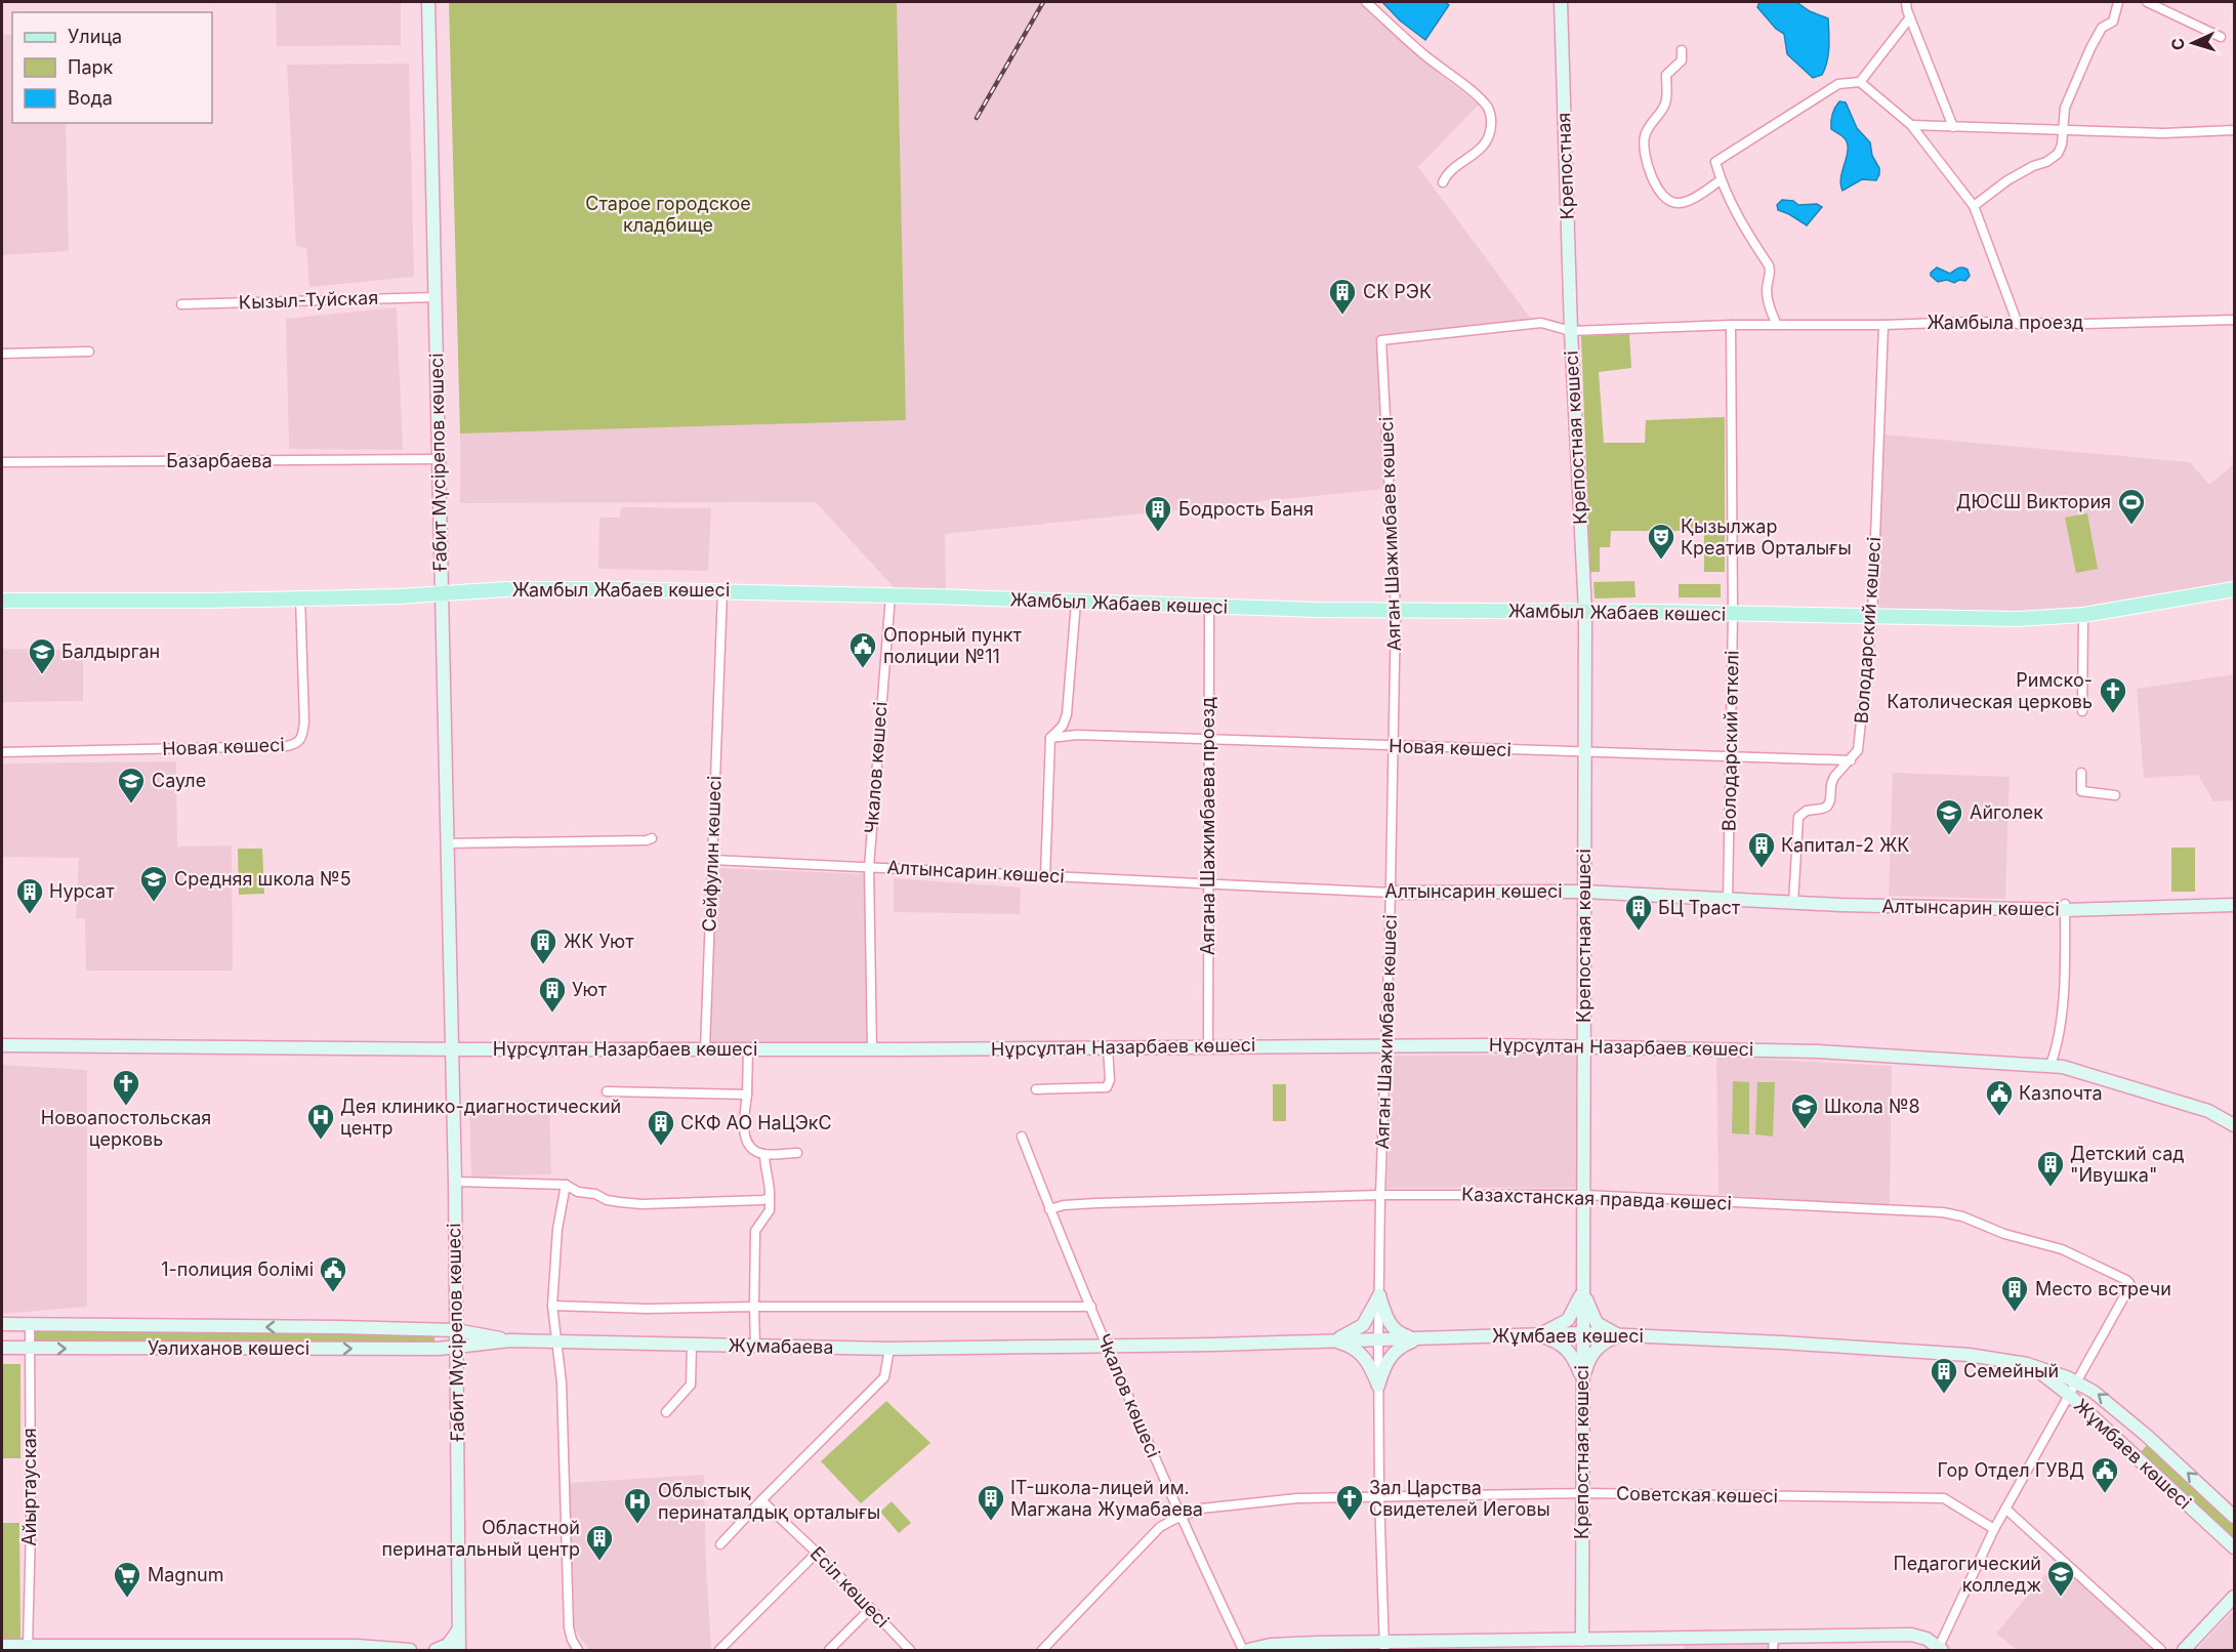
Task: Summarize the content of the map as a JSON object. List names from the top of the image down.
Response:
{
  "streets": {
    "main road": [
      "Крепостная",
      "Крепостная көшесі",
      "Ғабит Мүсірепов көшесі",
      "Жамбыл Жабаев көшесі",
      "Алтынсарин көшесі",
      "Нұрсұлтан Назарбаев көшесі",
      "Жұмбаев көшесі",
      "Жумабаева",
      "Уәлиханов көшесі"
    ],
    "street": [
      "Кызыл-Туйская",
      "Жамбыла проезд",
      "Базарбаева",
      "Аяган Шажимбаев көшесі",
      "Володарский көшесі",
      "Володарский өткелі",
      "Новая көшесі",
      "Чкалов көшесі",
      "Аягана Шажимбаева проезд",
      "Сейфулин көшесі",
      "Казахстанская правда көшесі",
      "Айыртауская",
      "Советская көшесі",
      "Есіл көшесі"
    ]
  },
  "crossings": [
    ["Крепостная", "Жамбыла проезд"],
    ["Крепостная", "Крепостная көшесі"],
    ["Кызыл-Туйская", "Ғабит Мүсірепов көшесі"],
    ["Жамбыла проезд", "Крепостная көшесі"],
    ["Жамбыла проезд", "Аяган Шажимбаев көшесі"],
    ["Жамбыла проезд", "Володарский көшесі"],
    ["Жамбыла проезд", "Володарский өткелі"],
    ["Крепостная көшесі", "Жамбыл Жабаев көшесі"],
    ["Крепостная көшесі", "Новая көшесі"],
    ["Крепостная көшесі", "Алтынсарин көшесі"],
    ["Крепостная көшесі", "Нұрсұлтан Назарбаев көшесі"],
    ["Крепостная көшесі", "Казахстанская правда көшесі"],
    ["Крепостная көшесі", "Жұмбаев көшесі"],
    ["Крепостная көшесі", "Советская көшесі"],
    ["Базарбаева", "Ғабит Мүсірепов көшесі"],
    ["Ғабит Мүсірепов көшесі", "Жамбыл Жабаев көшесі"],
    ["Ғабит Мүсірепов көшесі", "Нұрсұлтан Назарбаев көшесі"],
    ["Ғабит Мүсірепов көшесі", "Жумабаева"],
    ["Ғабит Мүсірепов көшесі", "Уәлиханов көшесі"],
    ["Аяган Шажимбаев көшесі", "Жамбыл Жабаев көшесі"],
    ["Аяган Шажимбаев көшесі", "Новая көшесі"],
    ["Аяган Шажимбаев көшесі", "Алтынсарин көшесі"],
    ["Аяган Шажимбаев көшесі", "Нұрсұлтан Назарбаев көшесі"],
    ["Аяган Шажимбаев көшесі", "Казахстанская правда көшесі"],
    ["Аяган Шажимбаев көшесі", "Жұмбаев көшесі"],
    ["Аяган Шажимбаев көшесі", "Советская көшесі"],
    ["Жамбыл Жабаев көшесі", "Володарский көшесі"],
    ["Жамбыл Жабаев көшесі", "Володарский өткелі"],
    ["Жамбыл Жабаев көшесі", "Новая көшесі"],
    ["Жамбыл Жабаев көшесі", "Чкалов көшесі"],
    ["Жамбыл Жабаев көшесі", "Аягана Шажимбаева проезд"],
    ["Жамбыл Жабаев көшесі", "Сейфулин көшесі"],
    ["Володарский көшесі", "Новая көшесі"],
    ["Володарский көшесі", "Алтынсарин көшесі"],
    ["Володарский өткелі", "Новая көшесі"],
    ["Володарский өткелі", "Алтынсарин көшесі"],
    ["Новая көшесі", "Аягана Шажимбаева проезд"],
    ["Чкалов көшесі", "Алтынсарин көшесі"],
    ["Чкалов көшесі", "Нұрсұлтан Назарбаев көшесі"],
    ["Чкалов көшесі", "Казахстанская правда көшесі"],
    ["Чкалов көшесі", "Жұмбаев көшесі"],
    ["Чкалов көшесі", "Жумабаева"],
    ["Чкалов көшесі", "Советская көшесі"],
    ["Аягана Шажимбаева проезд", "Алтынсарин көшесі"],
    ["Аягана Шажимбаева проезд", "Нұрсұлтан Назарбаев көшесі"],
    ["Сейфулин көшесі", "Алтынсарин көшесі"],
    ["Сейфулин көшесі", "Нұрсұлтан Назарбаев көшесі"],
    ["Казахстанская правда көшесі", "Жұмбаев көшесі"],
    ["Жұмбаев көшесі", "Жумабаева"],
    ["Жумабаева", "Уәлиханов көшесі"],
    ["Уәлиханов көшесі", "Айыртауская"]
  ],
  "parks": ["Старое городское кладбище"],
  "places": {
    "building": [
      "СК РЭК",
      "Бодрость Баня",
      "Капитал-2 ЖК",
      "Нурсат",
      "БЦ Траст",
      "ЖК Уют",
      "Уют",
      "СКФ АО НаЦЭкС",
      "Детский сад \"Ивушка\"",
      "Место встречи",
      "Семейный",
      "IT-школа-лицей им. Магжана Жумабаева",
      "Областной перинатальный центр"
    ],
    "sports": ["ДЮСШ Виктория"],
    "theatre": ["Қызылжар Креатив Орталығы"],
    "public building": [
      "Опорный пункт полиции №11",
      "Казпочта",
      "1-полиция болiмi",
      "Гор Отдел ГУВД"
    ],
    "school or university": [
      "Балдырган",
      "Сауле",
      "Айголек",
      "Средняя школа №5",
      "Школа №8",
      "Педагогический колледж"
    ],
    "church": ["Римско- Католическая церковь", "Новоапостольская церковь", "Зал Царства Свидетелей Иеговы"],
    "hospital": ["Дея клинико-диагностический центр", "Облыстық перинаталдық орталығы"],
    "supermarket": ["Magnum"]
  },
  "legend": ["Улица", "Парк", "Вода"],
  "north": "left"
}
